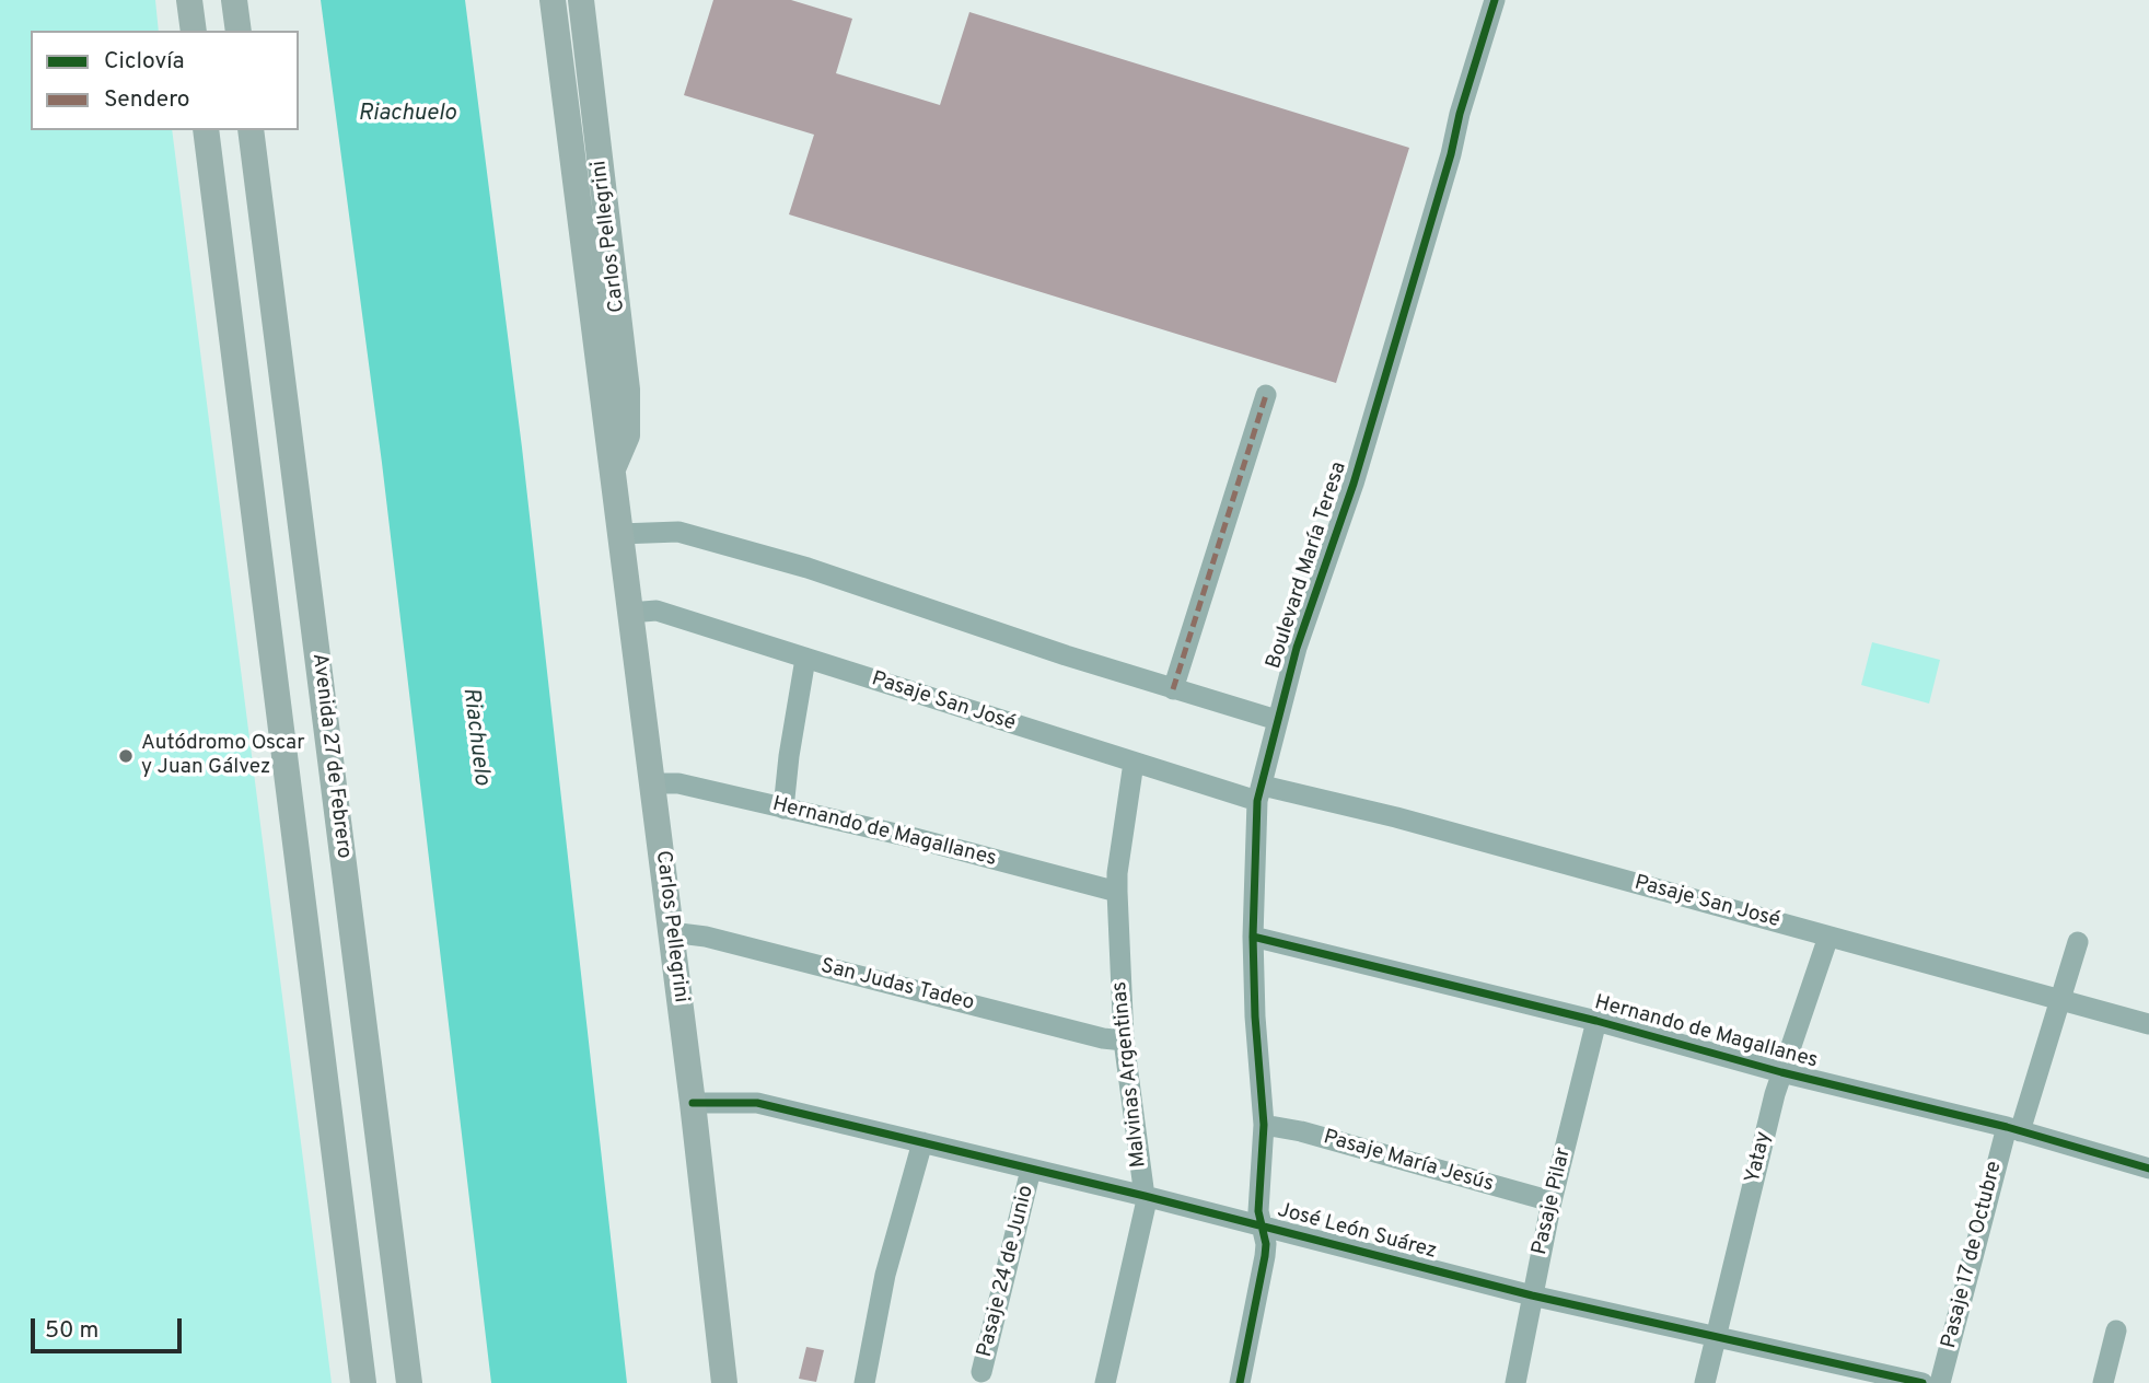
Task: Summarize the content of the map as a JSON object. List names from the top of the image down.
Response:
{
  "streets": {
    "main road": ["Carlos Pellegrini", "Avenida 27 de Febrero"],
    "street": [
      "Boulevard María Teresa",
      "Pasaje San José",
      "Hernando de Magallanes",
      "San Judas Tadeo",
      "Malvinas Argentinas",
      "Yatay",
      "Pasaje María Jesús",
      "Pasaje Pilar",
      "José León Suárez",
      "Pasaje 17 de Octubre",
      "Pasaje 24 de Junio"
    ]
  },
  "crossings": [
    ["Carlos Pellegrini", "Pasaje San José"],
    ["Carlos Pellegrini", "Hernando de Magallanes"],
    ["Carlos Pellegrini", "San Judas Tadeo"],
    ["Carlos Pellegrini", "José León Suárez"],
    ["Boulevard María Teresa", "Pasaje San José"],
    ["Boulevard María Teresa", "Hernando de Magallanes"],
    ["Boulevard María Teresa", "Pasaje María Jesús"],
    ["Boulevard María Teresa", "José León Suárez"],
    ["Pasaje San José", "Malvinas Argentinas"],
    ["Pasaje San José", "Yatay"],
    ["Pasaje San José", "Pasaje 17 de Octubre"],
    ["Hernando de Magallanes", "Malvinas Argentinas"],
    ["Hernando de Magallanes", "Yatay"],
    ["Hernando de Magallanes", "Pasaje Pilar"],
    ["Hernando de Magallanes", "Pasaje 17 de Octubre"],
    ["San Judas Tadeo", "Malvinas Argentinas"],
    ["Malvinas Argentinas", "José León Suárez"],
    ["Yatay", "José León Suárez"],
    ["Pasaje María Jesús", "Pasaje Pilar"],
    ["Pasaje Pilar", "José León Suárez"],
    ["José León Suárez", "Pasaje 24 de Junio"]
  ],
  "water": ["Riachuelo"],
  "places": ["Autódromo Oscar y Juan Gálvez"],
  "legend": ["Ciclovía", "Sendero"],
  "scale_bar": "50 m"
}
